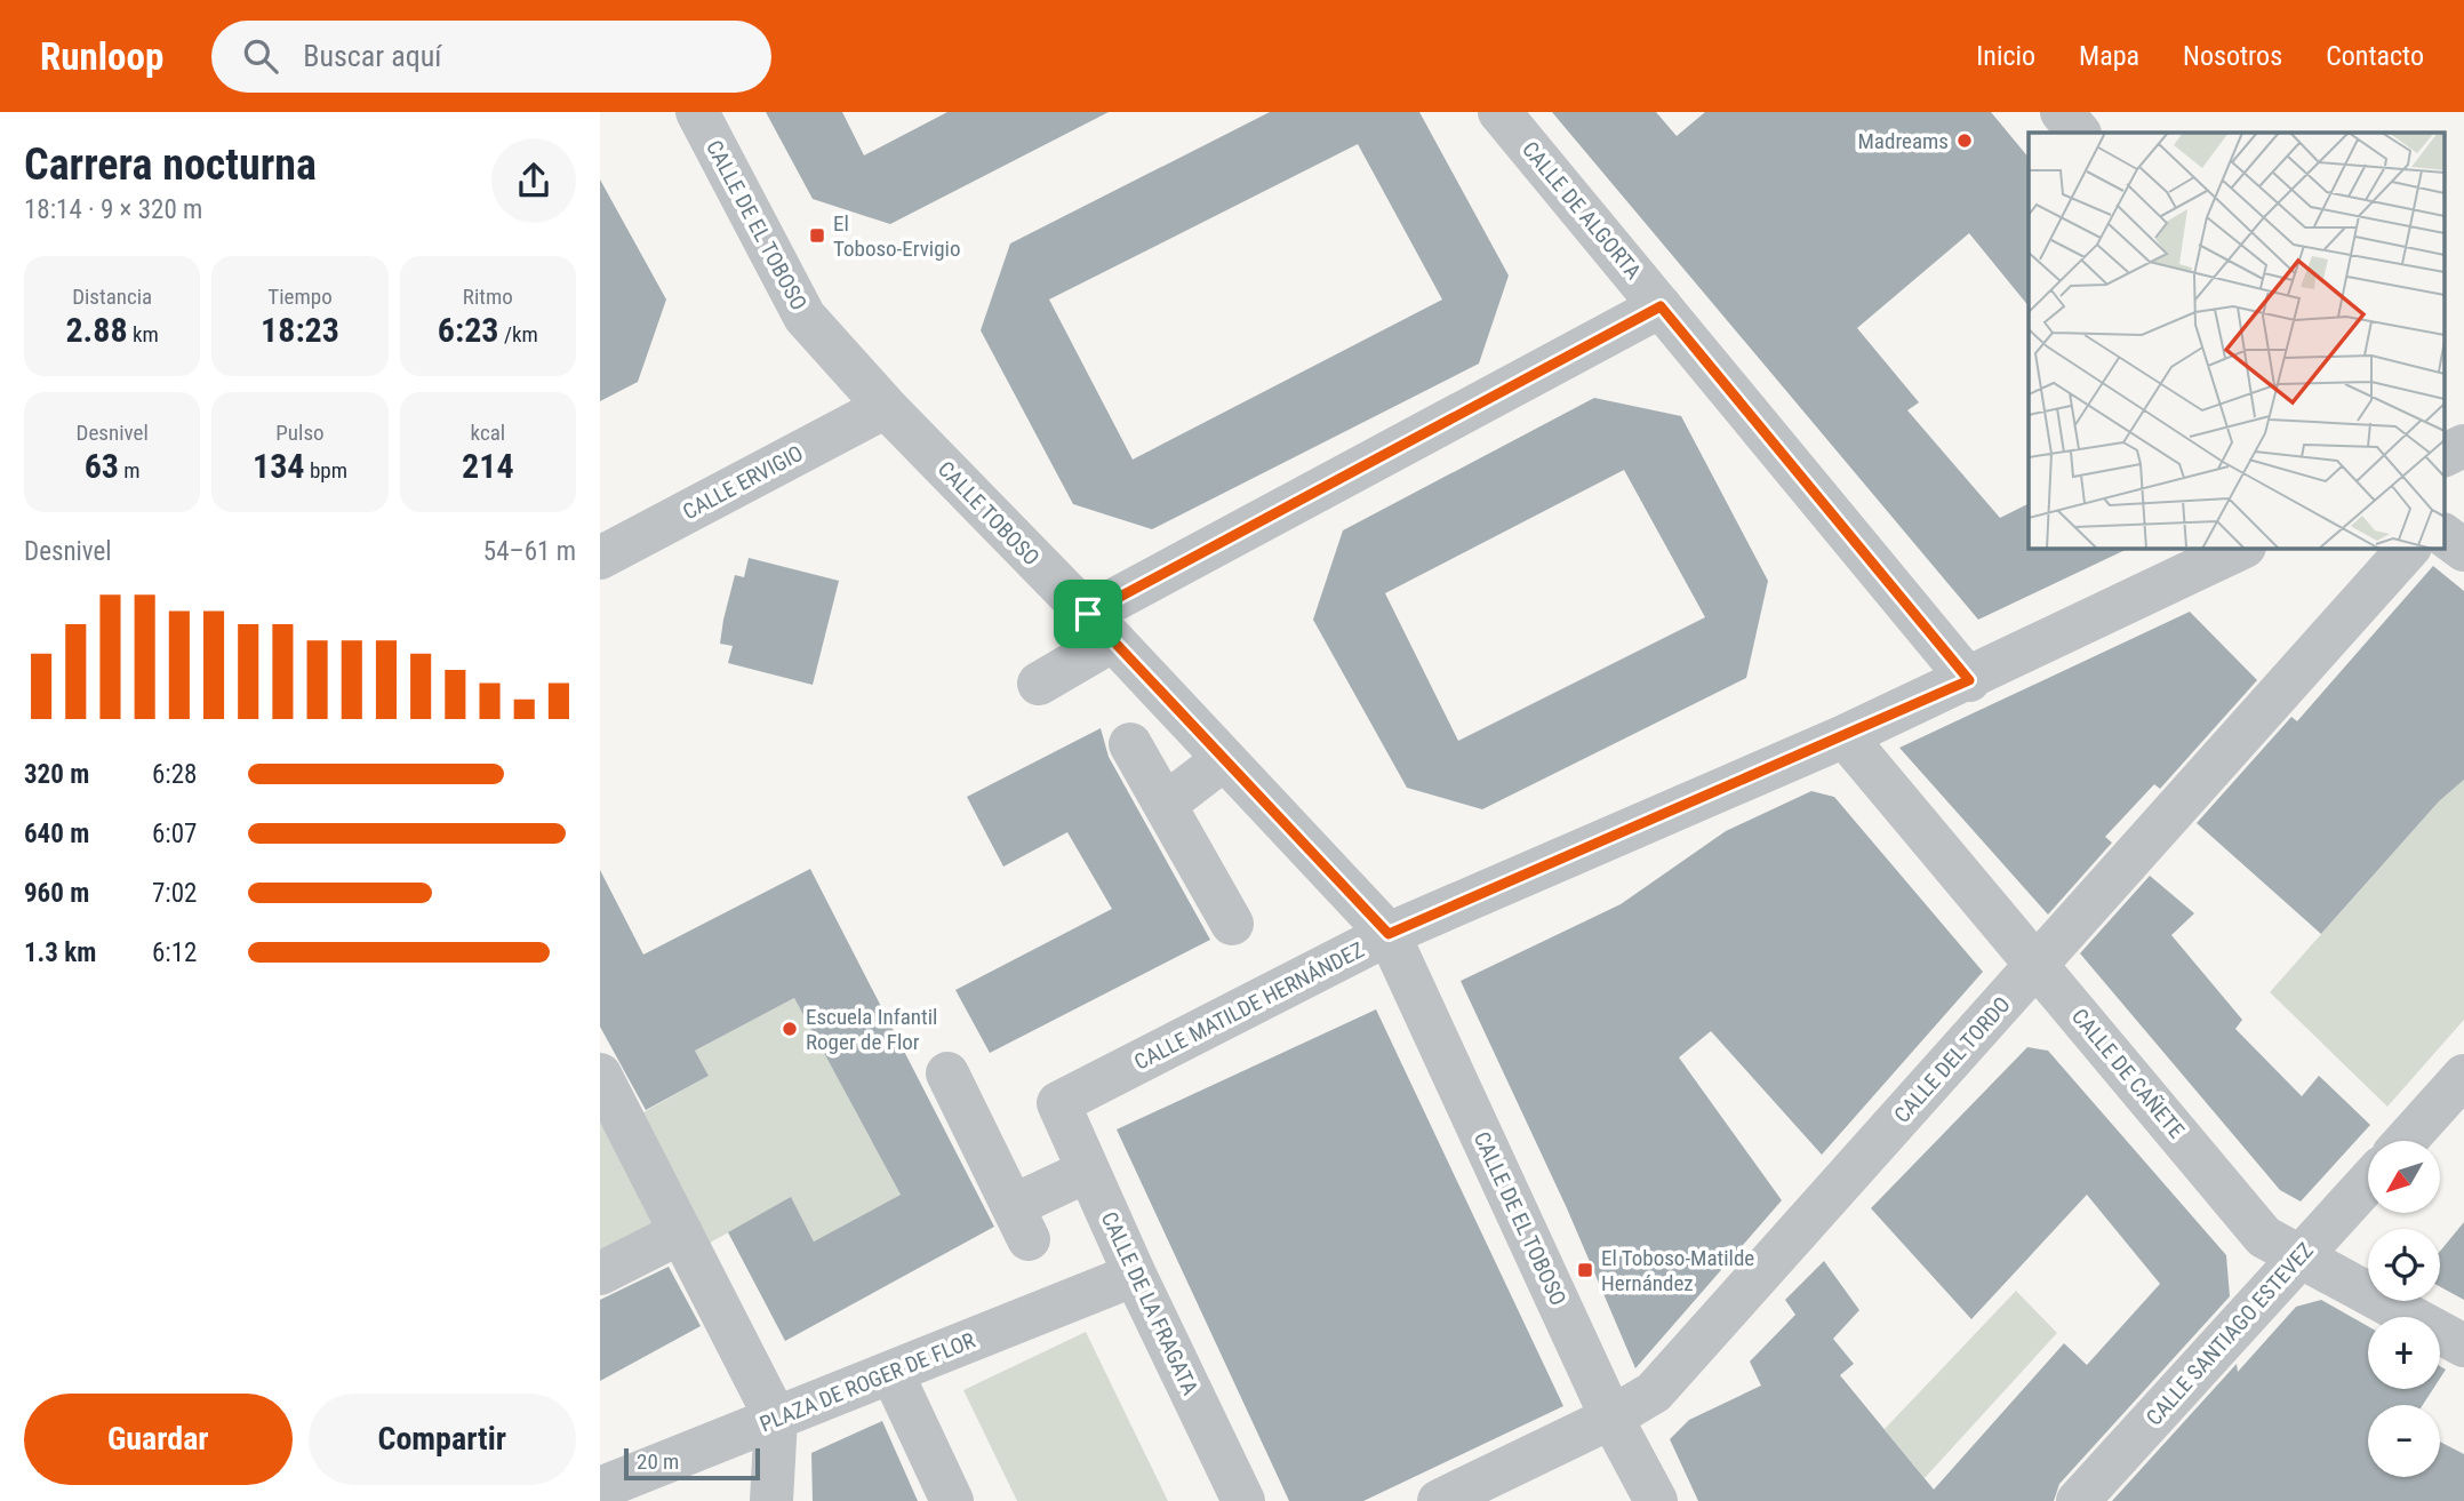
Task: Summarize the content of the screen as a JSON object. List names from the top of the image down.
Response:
{
  "streets": {
    "street": [
      "CALLE DE ALGORTA",
      "CALLE DE EL TOBOSO",
      "CALLE ERVIGIO",
      "CALLE TOBOSO",
      "CALLE MATILDE HERNÁNDEZ",
      "CALLE DEL TORDO",
      "CALLE DE CAÑETE",
      "CALLE DE LA FRAGATA",
      "CALLE SANTIAGO ESTEVEZ",
      "PLAZA DE ROGER DE FLOR"
    ]
  },
  "crossings": [
    ["CALLE DE ALGORTA", "CALLE MATILDE HERNÁNDEZ"],
    ["CALLE DE EL TOBOSO", "CALLE ERVIGIO"],
    ["CALLE DE EL TOBOSO", "CALLE TOBOSO"],
    ["CALLE DE EL TOBOSO", "CALLE MATILDE HERNÁNDEZ"],
    ["CALLE DE EL TOBOSO", "CALLE DEL TORDO"],
    ["CALLE ERVIGIO", "CALLE TOBOSO"],
    ["CALLE TOBOSO", "CALLE MATILDE HERNÁNDEZ"],
    ["CALLE MATILDE HERNÁNDEZ", "CALLE DE CAÑETE"],
    ["CALLE MATILDE HERNÁNDEZ", "CALLE DE LA FRAGATA"],
    ["CALLE DEL TORDO", "CALLE DE CAÑETE"],
    ["CALLE DE CAÑETE", "CALLE SANTIAGO ESTEVEZ"],
    ["CALLE DE LA FRAGATA", "PLAZA DE ROGER DE FLOR"]
  ],
  "places": {
    "other": ["Madreams", "Escuela Infantil Roger de Flor"],
    "transit": ["El Toboso-Ervigio", "El Toboso-Matilde Hernández"]
  },
  "scale_bar": "20 m",
  "north": "bottom left",
  "page": {
    "header": "Runloop",
    "search": "Buscar aquí",
    "nav": [
      "Inicio",
      "Mapa",
      "Nosotros",
      "Contacto"
    ],
    "heading": ["Carrera nocturna", "18:14 · 9 × 320 m"],
    "stats": [
      ["Distancia", "2.88 km"],
      ["Tiempo", "18:23"],
      ["Ritmo", "6:23 /km"],
      ["Desnivel", "63 m"],
      ["Pulso", "134 bpm"],
      ["kcal", "214"]
    ],
    "chart": ["Desnivel", "54–61 m"],
    "list": [
      {
        "name": "320 m",
        "note": "6:28"
      },
      {
        "name": "640 m",
        "note": "6:07"
      },
      {
        "name": "960 m",
        "note": "7:02"
      },
      {
        "name": "1.3 km",
        "note": "6:12"
      }
    ],
    "map_buttons": ["+", "−"],
    "buttons": ["Guardar", "Compartir"],
    "scale": "20 m"
  }
}
